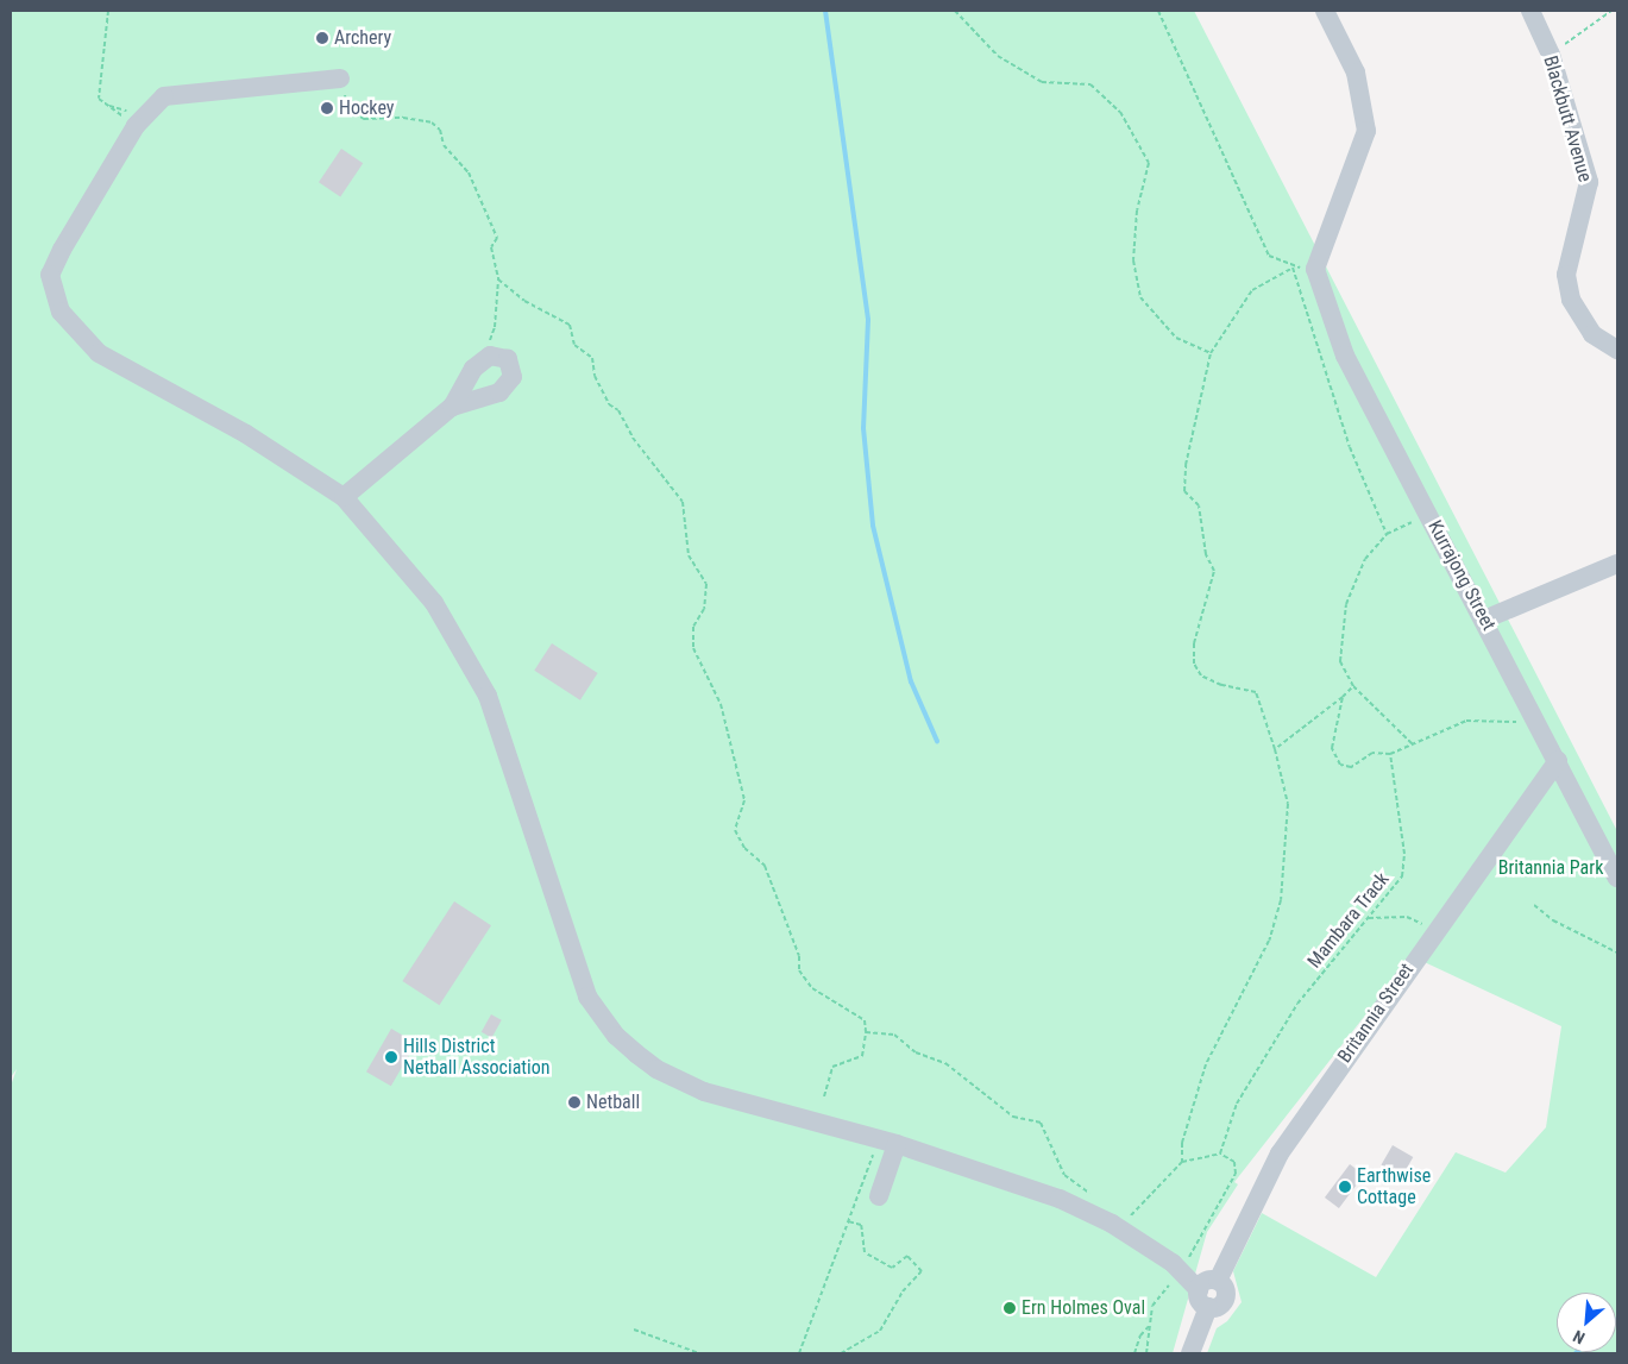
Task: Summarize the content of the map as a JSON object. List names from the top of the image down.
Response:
{
  "streets": {
    "street": ["Blackbutt Avenue", "Kurrajong Street", "Britannia Street"],
    "path": ["Mambara Track"]
  },
  "crossings": [
    ["Kurrajong Street", "Britannia Street"]
  ],
  "parks": ["Britannia Park"],
  "places": [
    "Archery",
    "Hockey",
    "Hills District Netball Association",
    "Netball",
    "Earthwise Cottage",
    "Ern Holmes Oval"
  ],
  "north": "bottom left"
}
